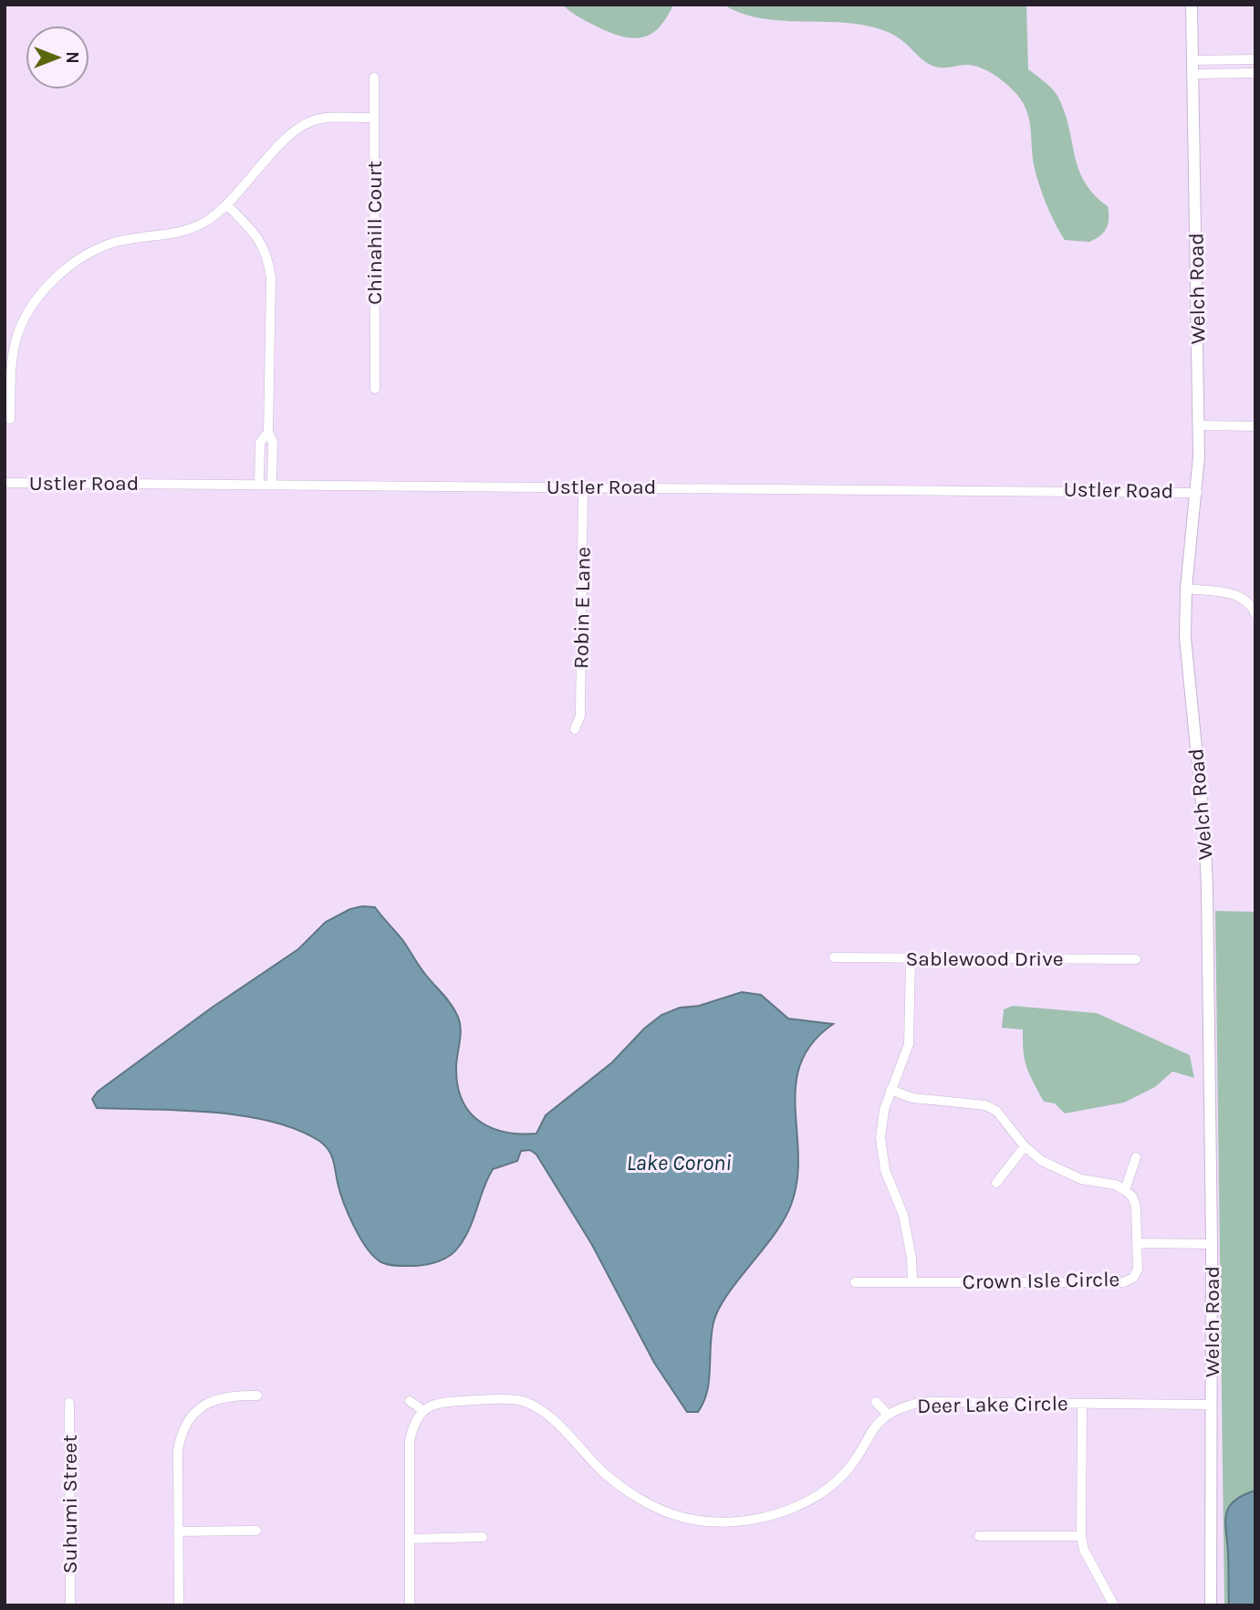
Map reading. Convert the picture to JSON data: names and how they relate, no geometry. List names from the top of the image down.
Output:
{
  "streets": {
    "main road": ["Welch Road"],
    "street": [
      "Chinahill Court",
      "Ustler Road",
      "Robin E Lane",
      "Sablewood Drive",
      "Crown Isle Circle",
      "Deer Lake Circle",
      "Suhumi Street"
    ]
  },
  "crossings": [
    ["Welch Road", "Ustler Road"],
    ["Welch Road", "Crown Isle Circle"],
    ["Welch Road", "Deer Lake Circle"],
    ["Ustler Road", "Robin E Lane"]
  ],
  "water": ["Lake Coroni"],
  "north": "right"
}
